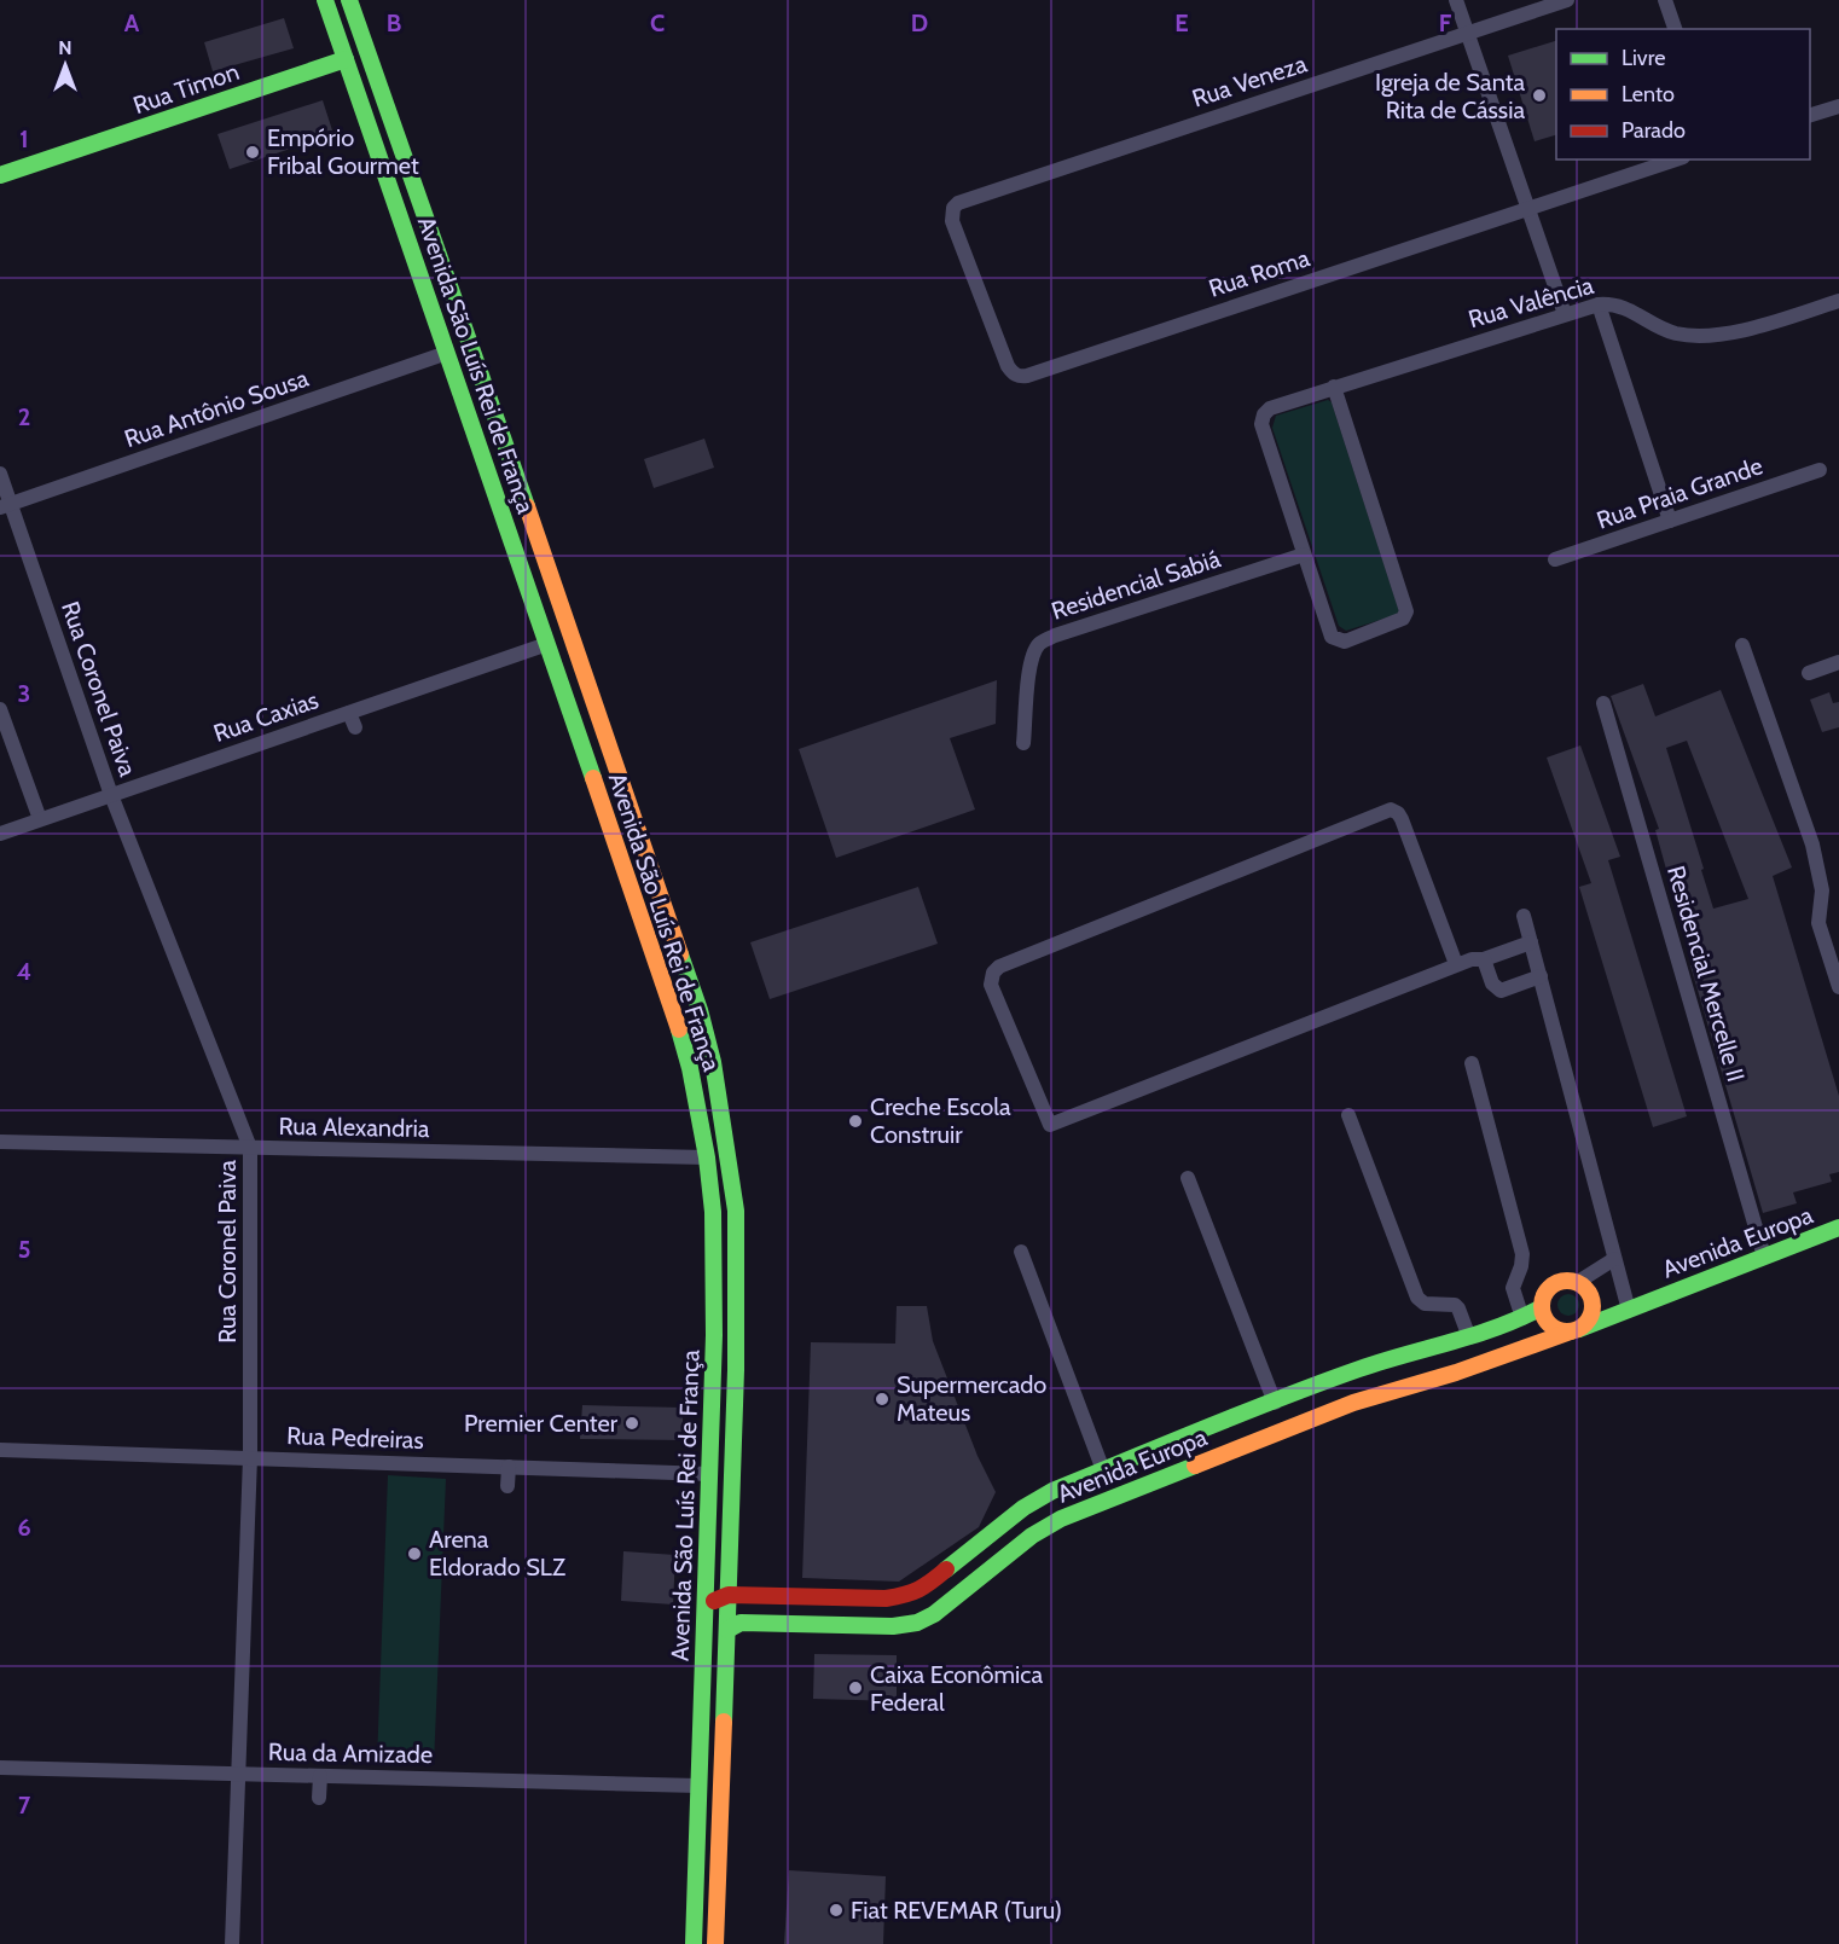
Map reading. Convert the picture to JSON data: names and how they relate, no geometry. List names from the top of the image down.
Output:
{
  "streets": {
    "main road": ["Rua Timon", "Avenida São Luís Rei de França", "Avenida Europa"],
    "street": [
      "Rua Veneza",
      "Rua Roma",
      "Rua Valência",
      "Rua Antônio Sousa",
      "Rua Praia Grande",
      "Residencial Sabiá",
      "Rua Coronel Paiva",
      "Rua Caxias",
      "Residencial Mercelle II",
      "Rua Alexandria",
      "Rua Pedreiras",
      "Rua da Amizade"
    ]
  },
  "crossings": [
    ["Rua Veneza", "Rua Roma"],
    ["Rua Timon", "Avenida São Luís Rei de França"],
    ["Rua Valência", "Residencial Sabiá"],
    ["Avenida São Luís Rei de França", "Rua Antônio Sousa"],
    ["Avenida São Luís Rei de França", "Rua Caxias"],
    ["Avenida São Luís Rei de França", "Rua Alexandria"],
    ["Avenida São Luís Rei de França", "Avenida Europa"],
    ["Avenida São Luís Rei de França", "Rua Pedreiras"],
    ["Avenida São Luís Rei de França", "Rua da Amizade"],
    ["Rua Antônio Sousa", "Rua Coronel Paiva"],
    ["Rua Coronel Paiva", "Rua Caxias"],
    ["Rua Coronel Paiva", "Rua Alexandria"],
    ["Rua Coronel Paiva", "Rua Pedreiras"],
    ["Rua Coronel Paiva", "Rua da Amizade"],
    ["Residencial Mercelle II", "Avenida Europa"]
  ],
  "places": [
    "Igreja de Santa Rita de Cássia",
    "Empório Fribal Gourmet",
    "Creche Escola Construir",
    "Supermercado Mateus",
    "Premier Center",
    "Arena Eldorado SLZ",
    "Caixa Econômica Federal",
    "Fiat REVEMAR (Turu)"
  ],
  "legend": ["Livre", "Lento", "Parado"],
  "north": "top",
  "grid": {
    "columns": [
      "A",
      "B",
      "C",
      "D",
      "E",
      "F"
    ],
    "rows": [
      "1",
      "2",
      "3",
      "4",
      "5",
      "6",
      "7"
    ]
  }
}
